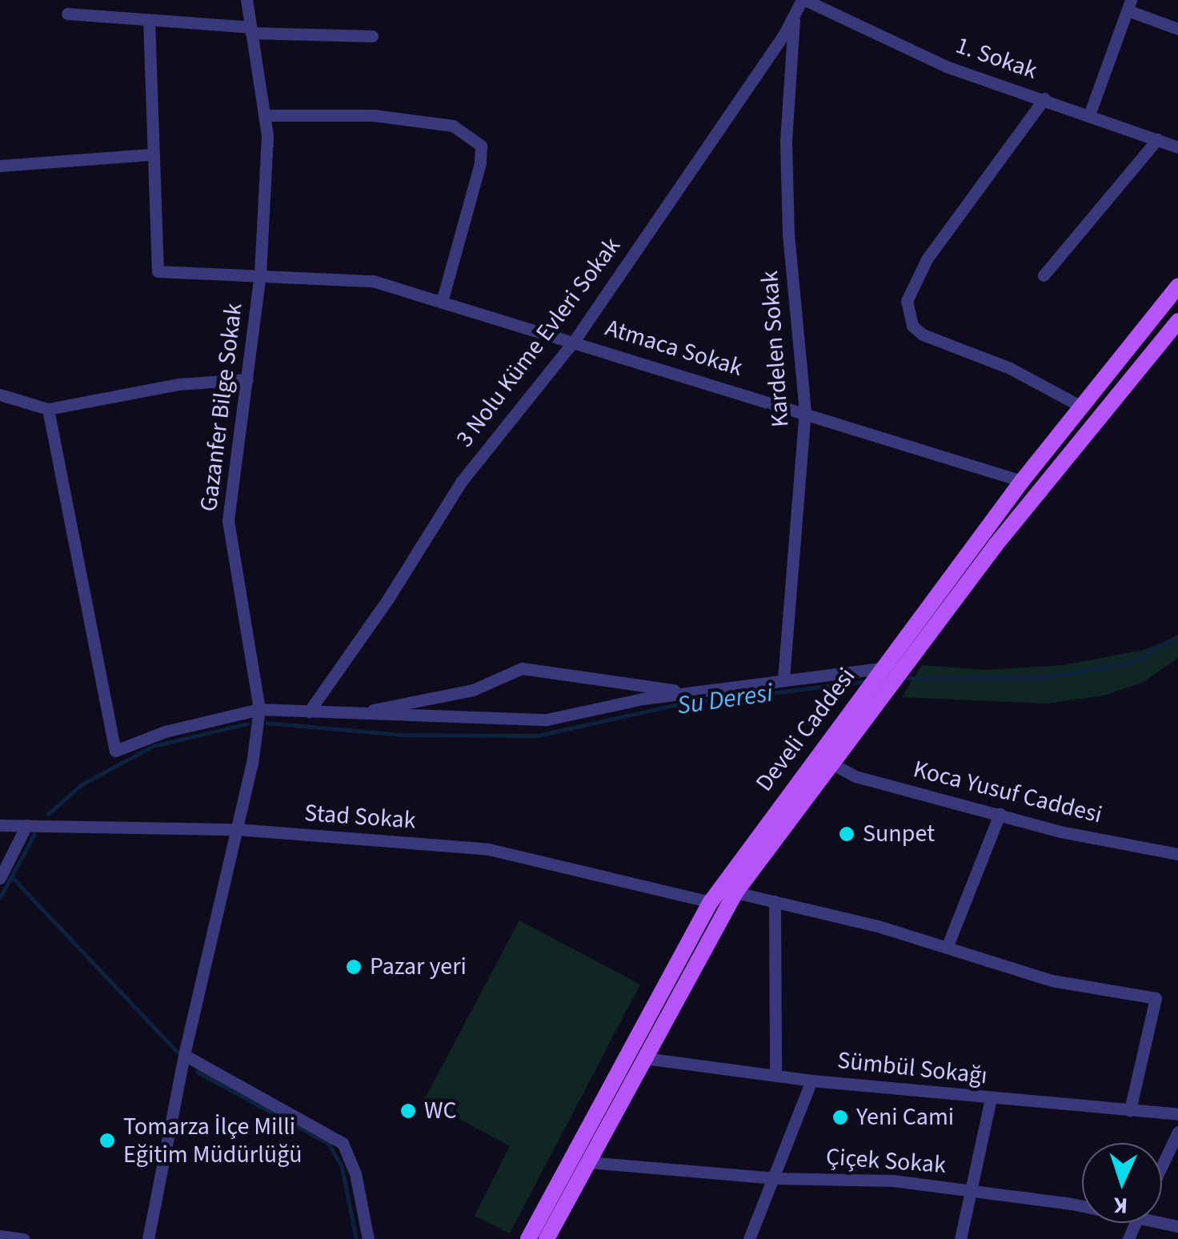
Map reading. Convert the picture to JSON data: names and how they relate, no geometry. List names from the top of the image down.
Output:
{
  "streets": {
    "main road": ["Develi Caddesi"],
    "street": [
      "1. Sokak",
      "3 Nolu Küme Evleri Sokak",
      "Atmaca Sokak",
      "Kardelen Sokak",
      "Gazanfer Bilge Sokak",
      "Koca Yusuf Caddesi",
      "Stad Sokak",
      "Sümbül Sokağı",
      "Çiçek Sokak"
    ]
  },
  "crossings": [
    ["1. Sokak", "3 Nolu Küme Evleri Sokak"],
    ["3 Nolu Küme Evleri Sokak", "Atmaca Sokak"],
    ["3 Nolu Küme Evleri Sokak", "Kardelen Sokak"],
    ["Atmaca Sokak", "Kardelen Sokak"],
    ["Atmaca Sokak", "Gazanfer Bilge Sokak"],
    ["Atmaca Sokak", "Develi Caddesi"],
    ["Gazanfer Bilge Sokak", "Stad Sokak"],
    ["Develi Caddesi", "Koca Yusuf Caddesi"],
    ["Develi Caddesi", "Stad Sokak"],
    ["Develi Caddesi", "Sümbül Sokağı"],
    ["Develi Caddesi", "Çiçek Sokak"]
  ],
  "water": ["Su Deresi"],
  "places": [
    "Sunpet",
    "Pazar yeri",
    "WC",
    "Yeni Cami",
    "Tomarza İlçe Milli Eğitim Müdürlüğü"
  ],
  "north": "bottom"
}
